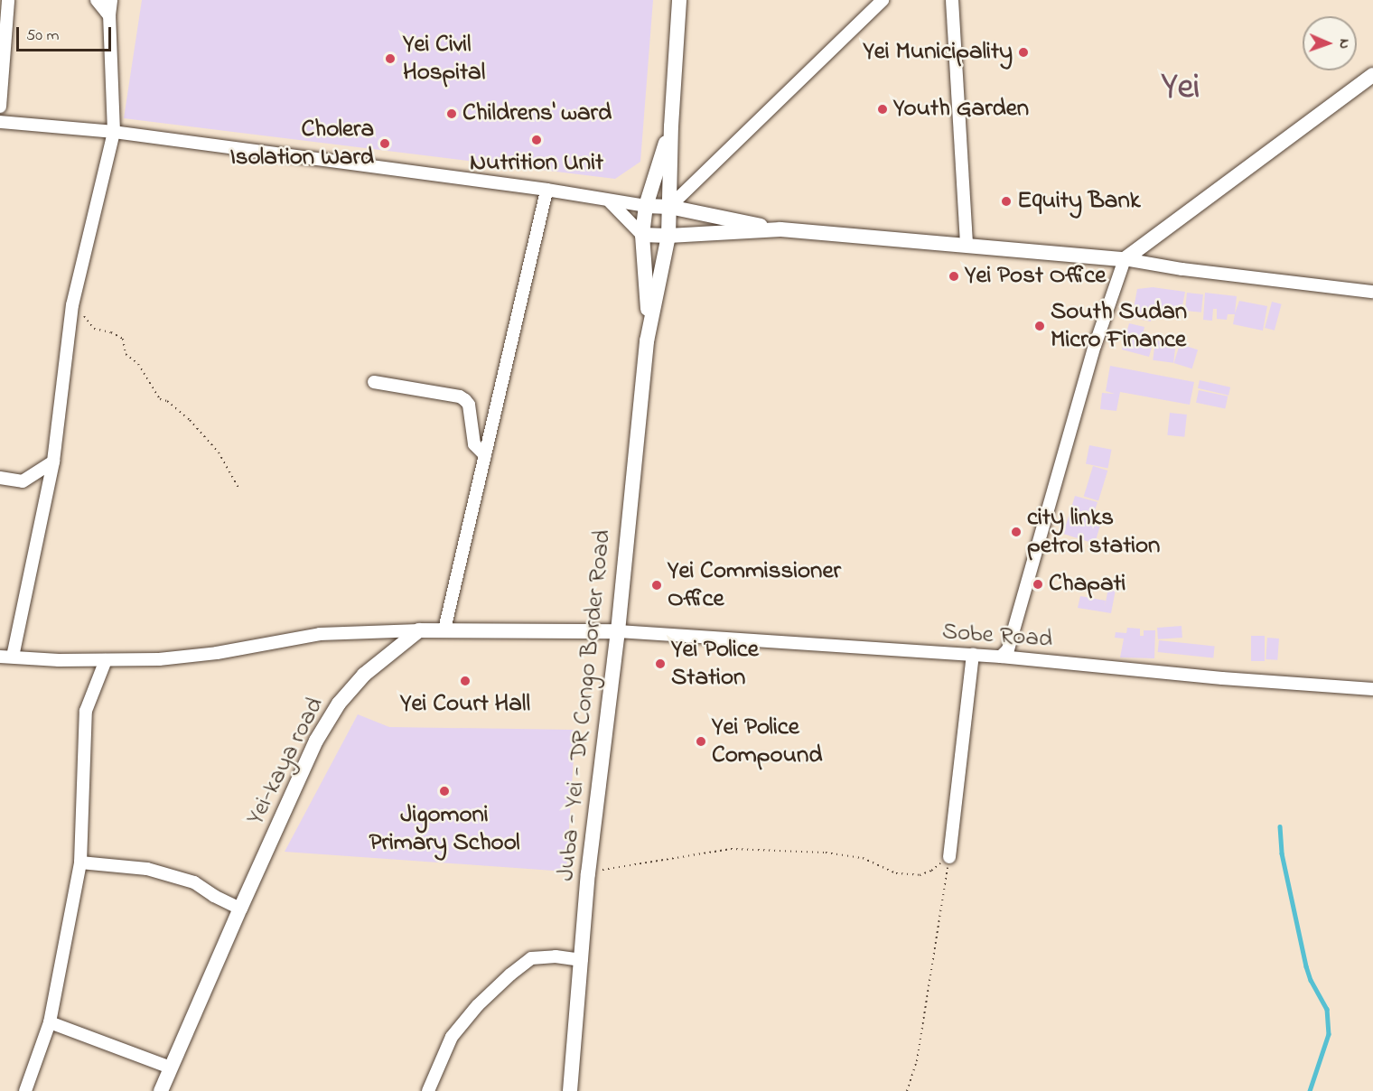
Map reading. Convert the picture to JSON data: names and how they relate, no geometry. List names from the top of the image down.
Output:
{
  "streets": {
    "main road": ["Juba - Yei - DR Congo Border Road", "Yei-kaya road"],
    "street": ["Sobe Road"]
  },
  "crossings": [
    ["Sobe Road", "Juba - Yei - DR Congo Border Road"]
  ],
  "districts": ["Yei"],
  "places": [
    "Yei Municipality",
    "Yei Civil Hospital",
    "Youth Garden",
    "Childrens' ward",
    "Nutrition Unit",
    "Cholera Isolation Ward",
    "Equity Bank",
    "Yei Post Office",
    "South Sudan Micro Finance",
    "city links petrol station",
    "Chapati",
    "Yei Commissioner Office",
    "Yei Police Station",
    "Yei Court Hall",
    "Yei Police Compound",
    "Jigomoni Primary School"
  ],
  "scale_bar": "50 m",
  "north": "right"
}
